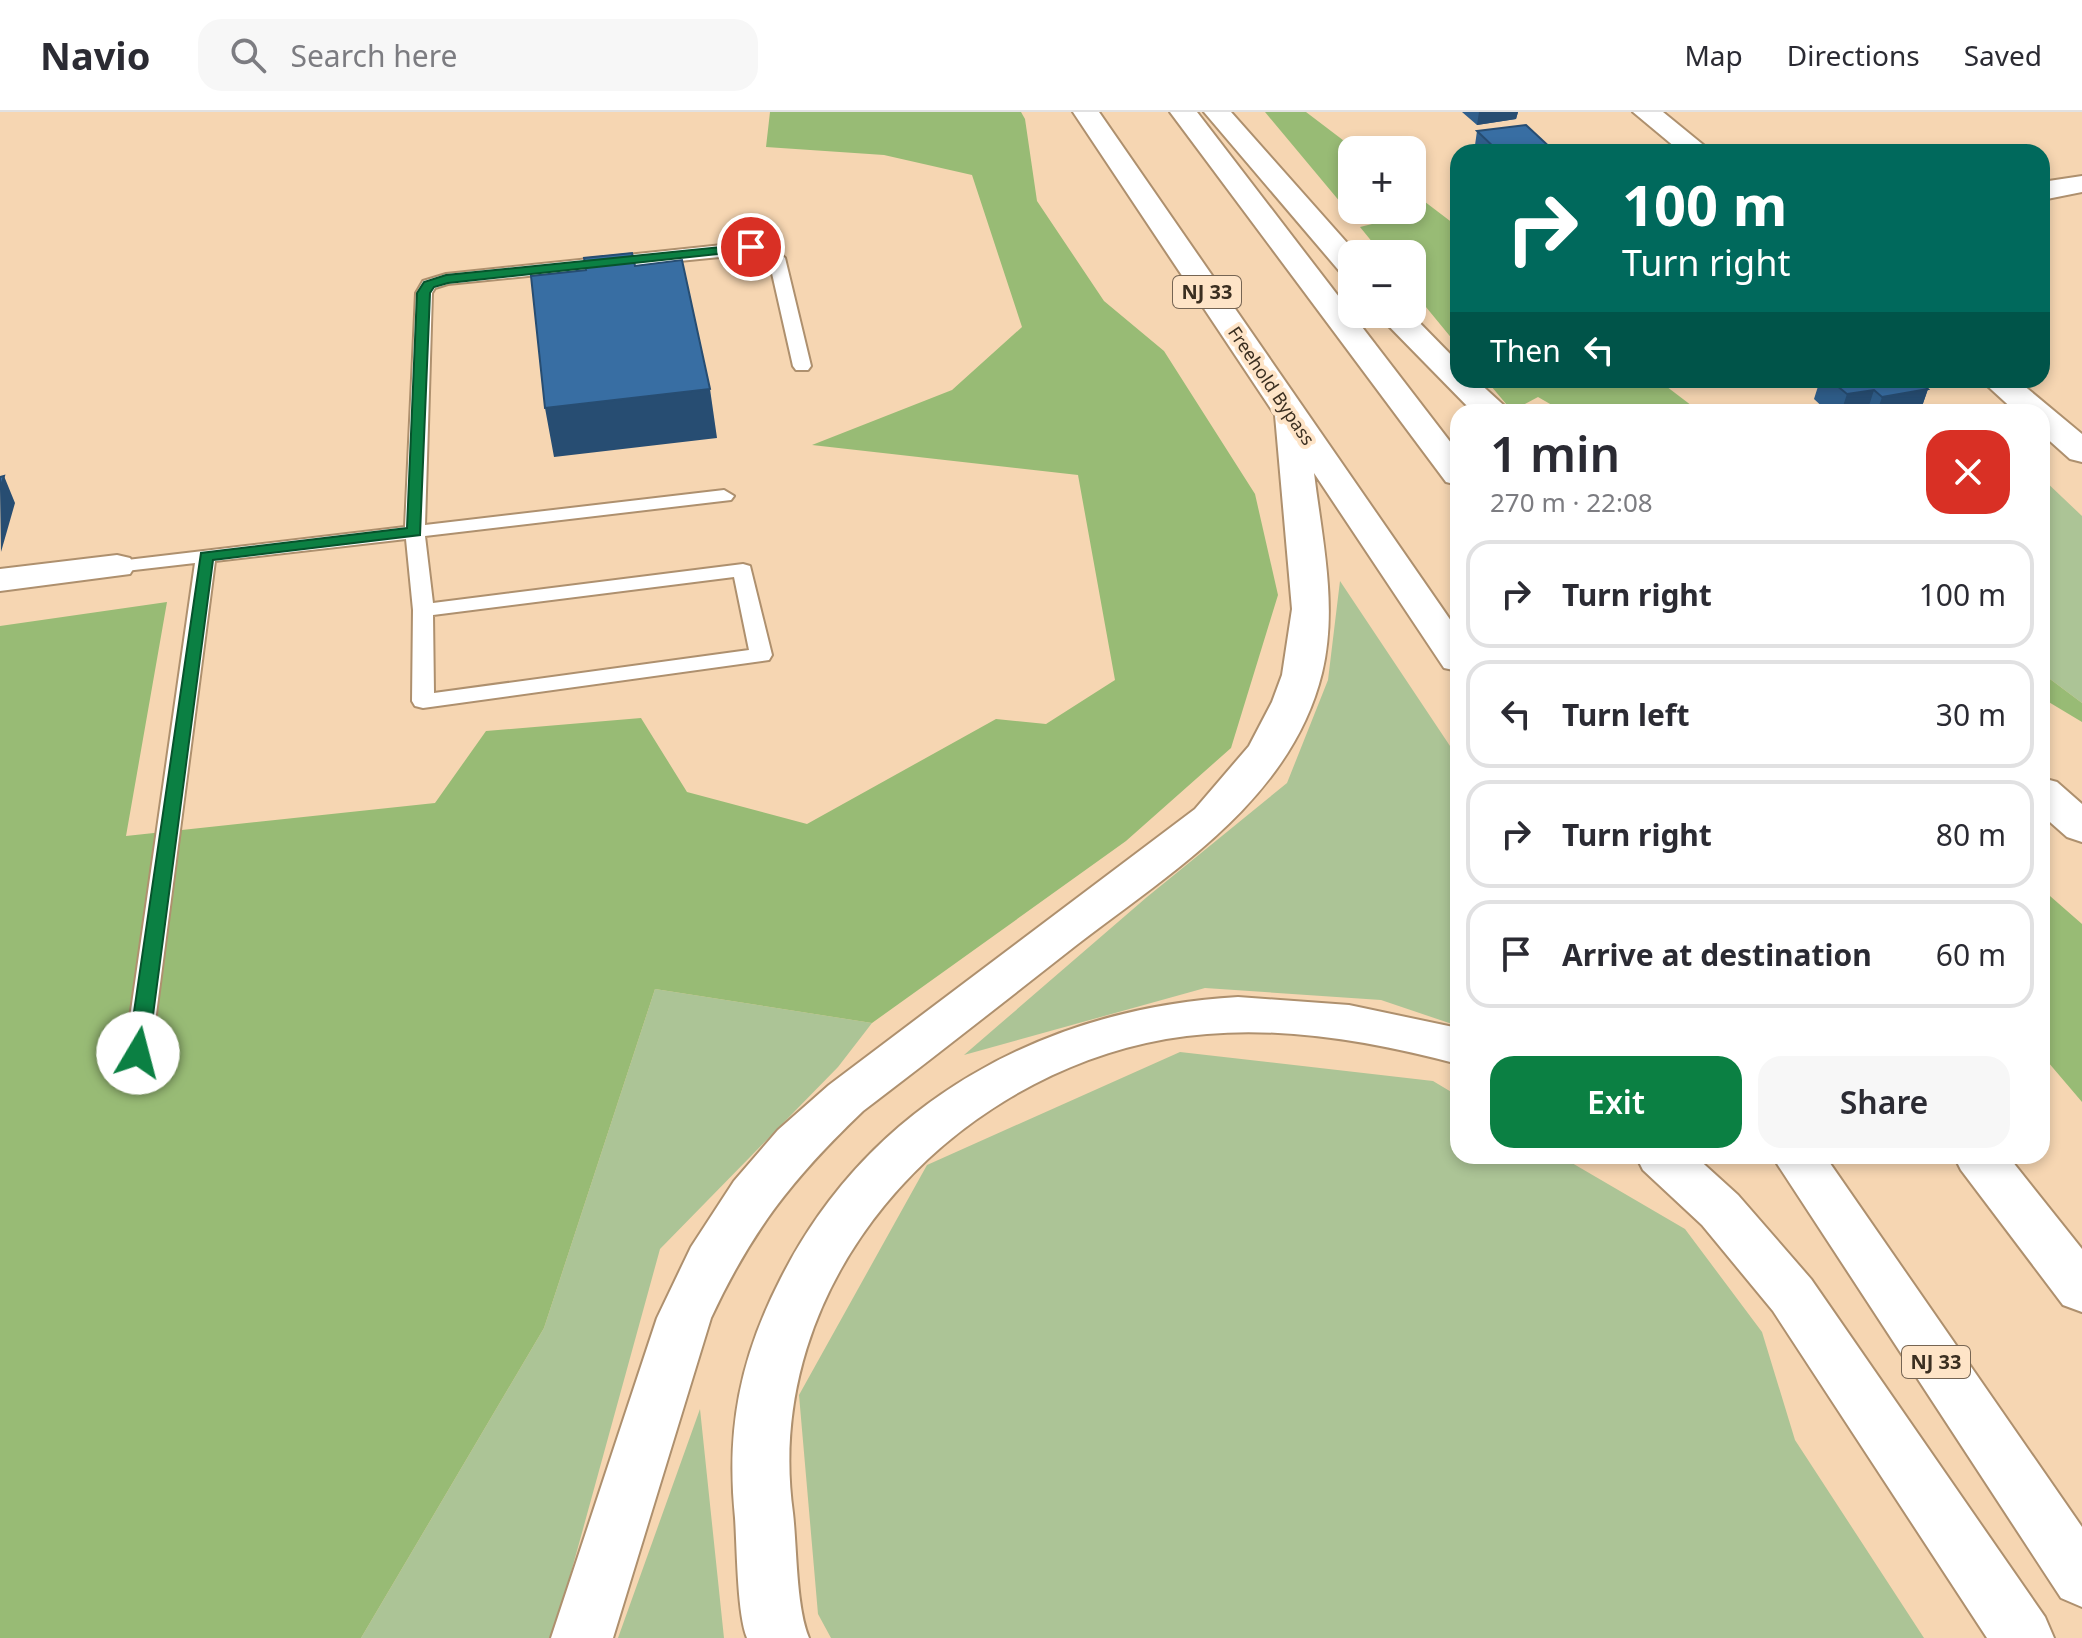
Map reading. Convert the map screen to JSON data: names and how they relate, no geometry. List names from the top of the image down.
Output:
{
  "streets": {
    "main road": ["NJ 33", "Freehold Bypass"]
  },
  "page": {
    "header": "Navio",
    "search": "Search here",
    "nav": ["Map", "Directions", "Saved"],
    "map_buttons": ["+", "−"],
    "turn": ["100 m", "Turn right"],
    "then": "Then",
    "heading": ["1 min", "270 m · 22:08"],
    "list": [
      {
        "name": "Turn right",
        "value": "100 m"
      },
      {
        "name": "Turn left",
        "value": "30 m"
      },
      {
        "name": "Turn right",
        "value": "80 m"
      },
      {
        "name": "Arrive at destination",
        "value": "60 m"
      }
    ],
    "buttons": ["Exit", "Share"]
  }
}
